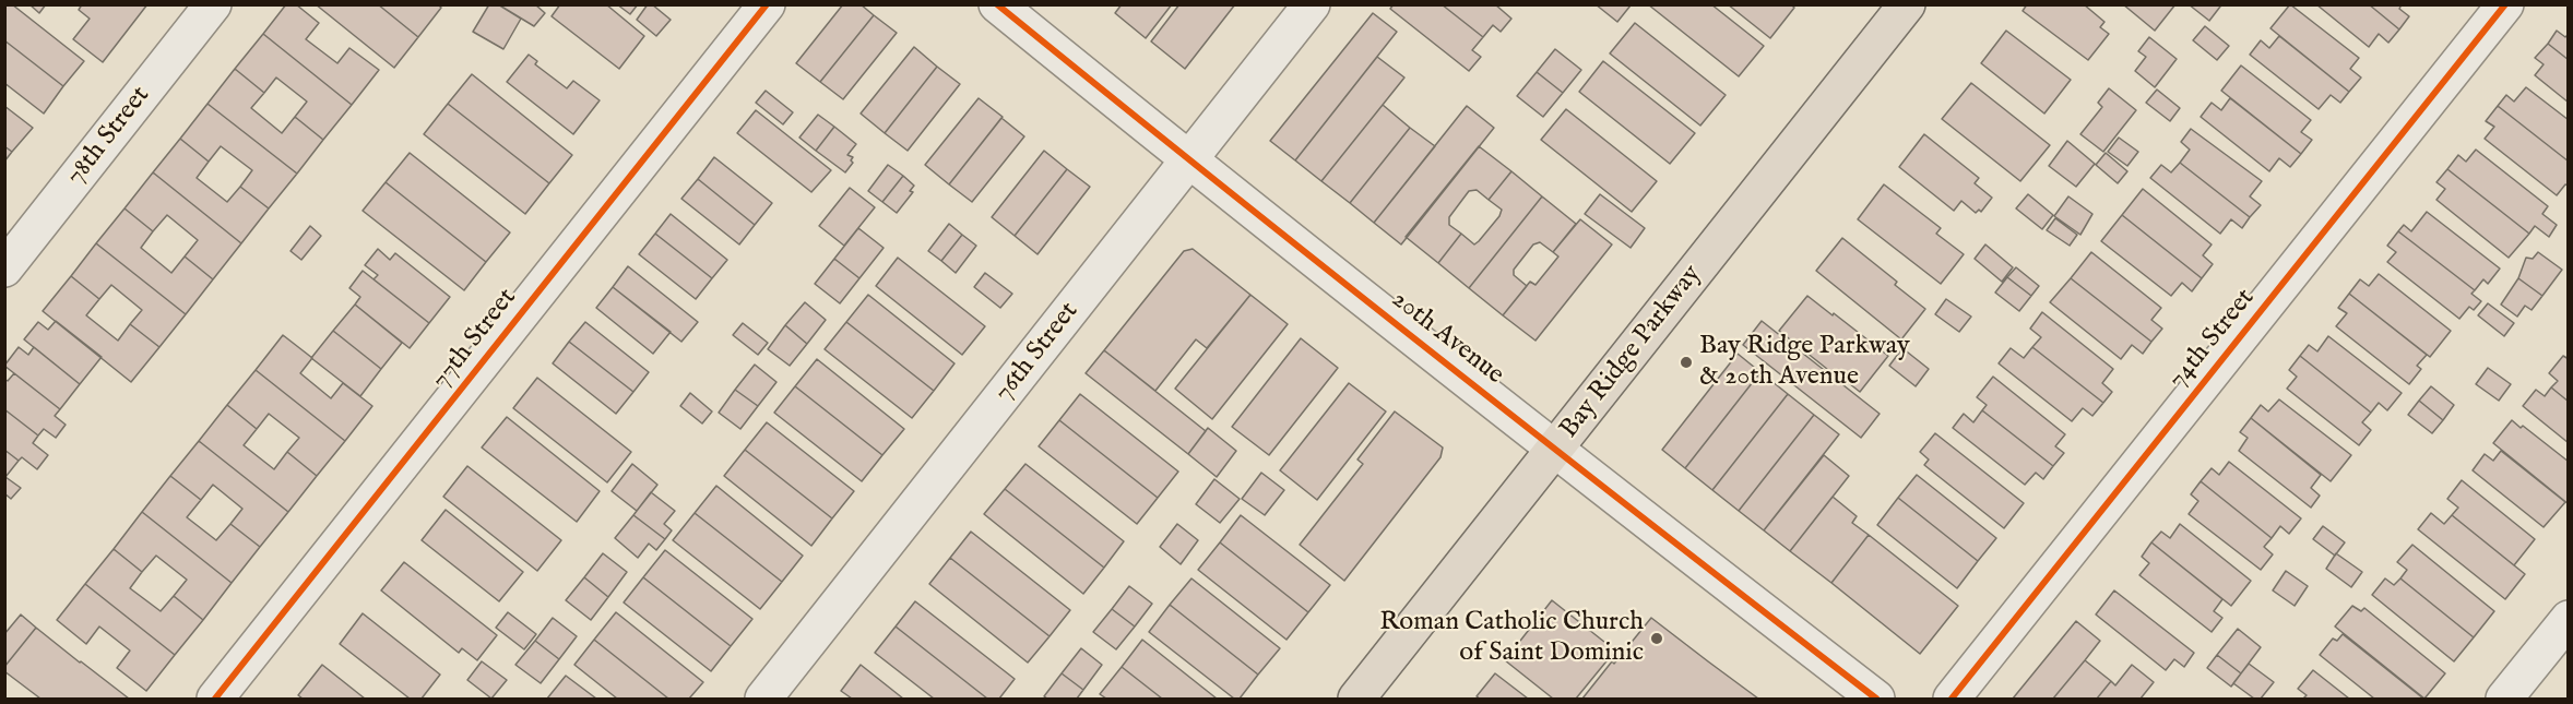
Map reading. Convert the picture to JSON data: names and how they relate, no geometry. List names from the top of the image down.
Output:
{
  "streets": {
    "main road": ["Bay Ridge Parkway"],
    "street": [
      "78th Street",
      "20th Avenue",
      "77th Street",
      "74th Street",
      "76th Street"
    ]
  },
  "crossings": [
    ["20th Avenue", "76th Street"],
    ["20th Avenue", "Bay Ridge Parkway"]
  ],
  "places": ["Bay Ridge Parkway & 20th Avenue", "Roman Catholic Church of Saint Dominic"]
}
